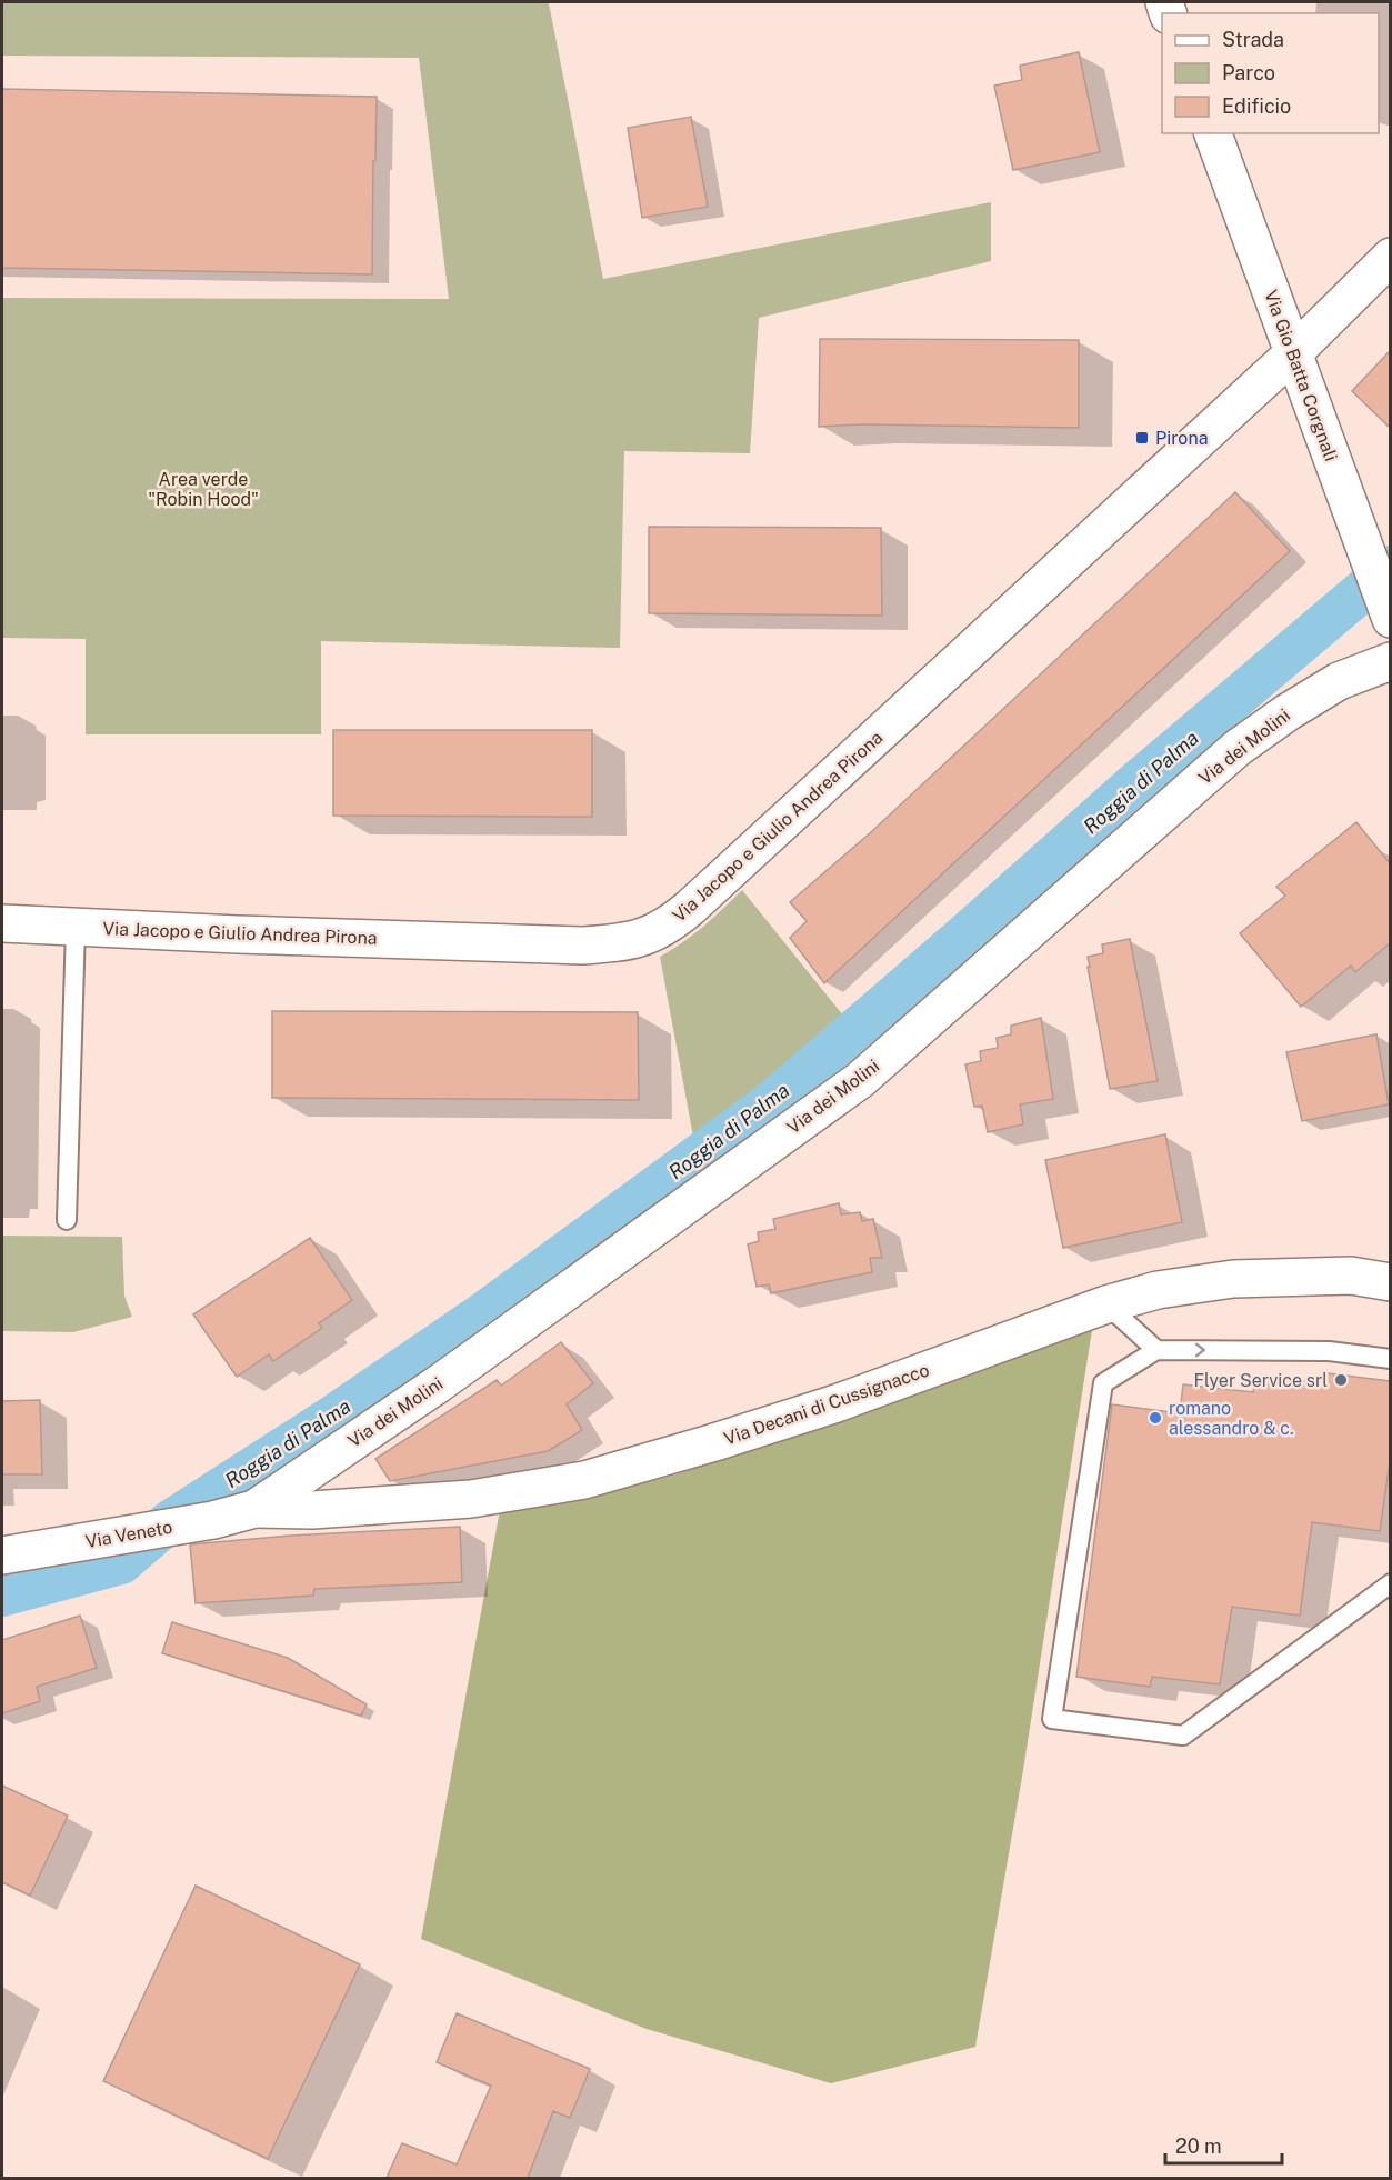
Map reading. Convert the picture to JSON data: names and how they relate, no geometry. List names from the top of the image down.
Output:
{
  "streets": {
    "street": [
      "Via Gio Batta Corgnali",
      "Via dei Molini",
      "Via Jacopo e Giulio Andrea Pirona",
      "Via Decani di Cussignacco",
      "Via Veneto"
    ]
  },
  "crossings": [
    ["Via Gio Batta Corgnali", "Via Jacopo e Giulio Andrea Pirona"],
    ["Via dei Molini", "Via Decani di Cussignacco"],
    ["Via dei Molini", "Via Veneto"],
    ["Via Decani di Cussignacco", "Via Veneto"]
  ],
  "water": ["Roggia di Palma"],
  "parks": ["Area verde \"Robin Hood\""],
  "places": {
    "transit": ["Pirona"],
    "other": ["Flyer Service srl", "romano alessandro & c."]
  },
  "legend": ["Strada", "Parco", "Edificio"],
  "scale_bar": "20 m"
}
